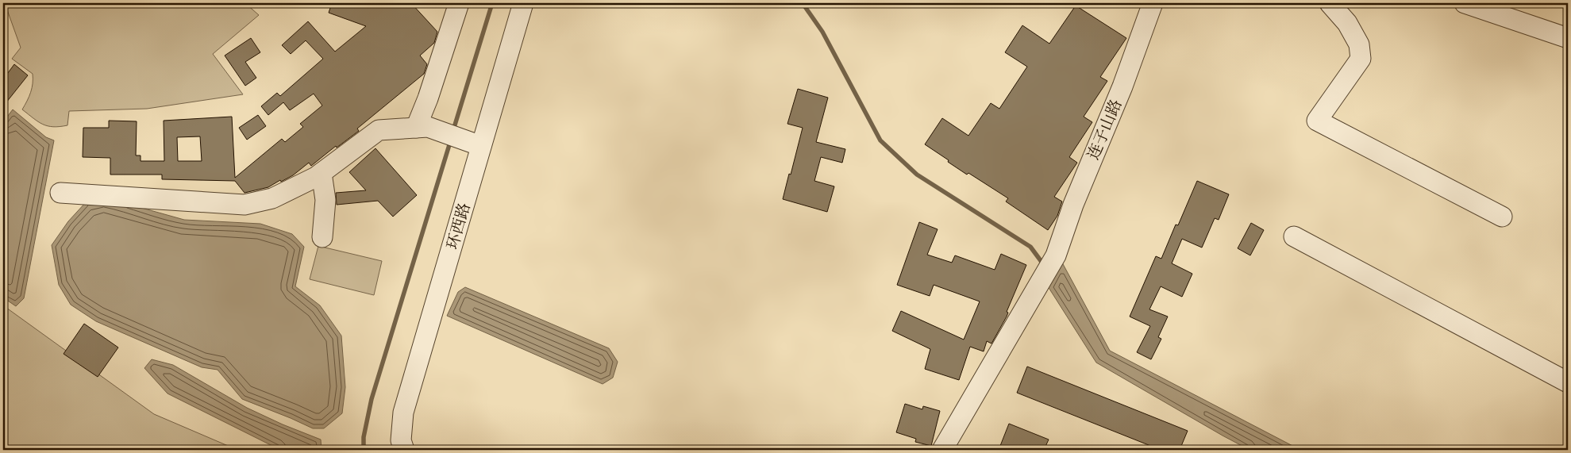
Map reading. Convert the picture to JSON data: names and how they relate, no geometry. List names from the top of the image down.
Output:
{
  "streets": {
    "street": ["连子山路", "环西路"]
  }
}
